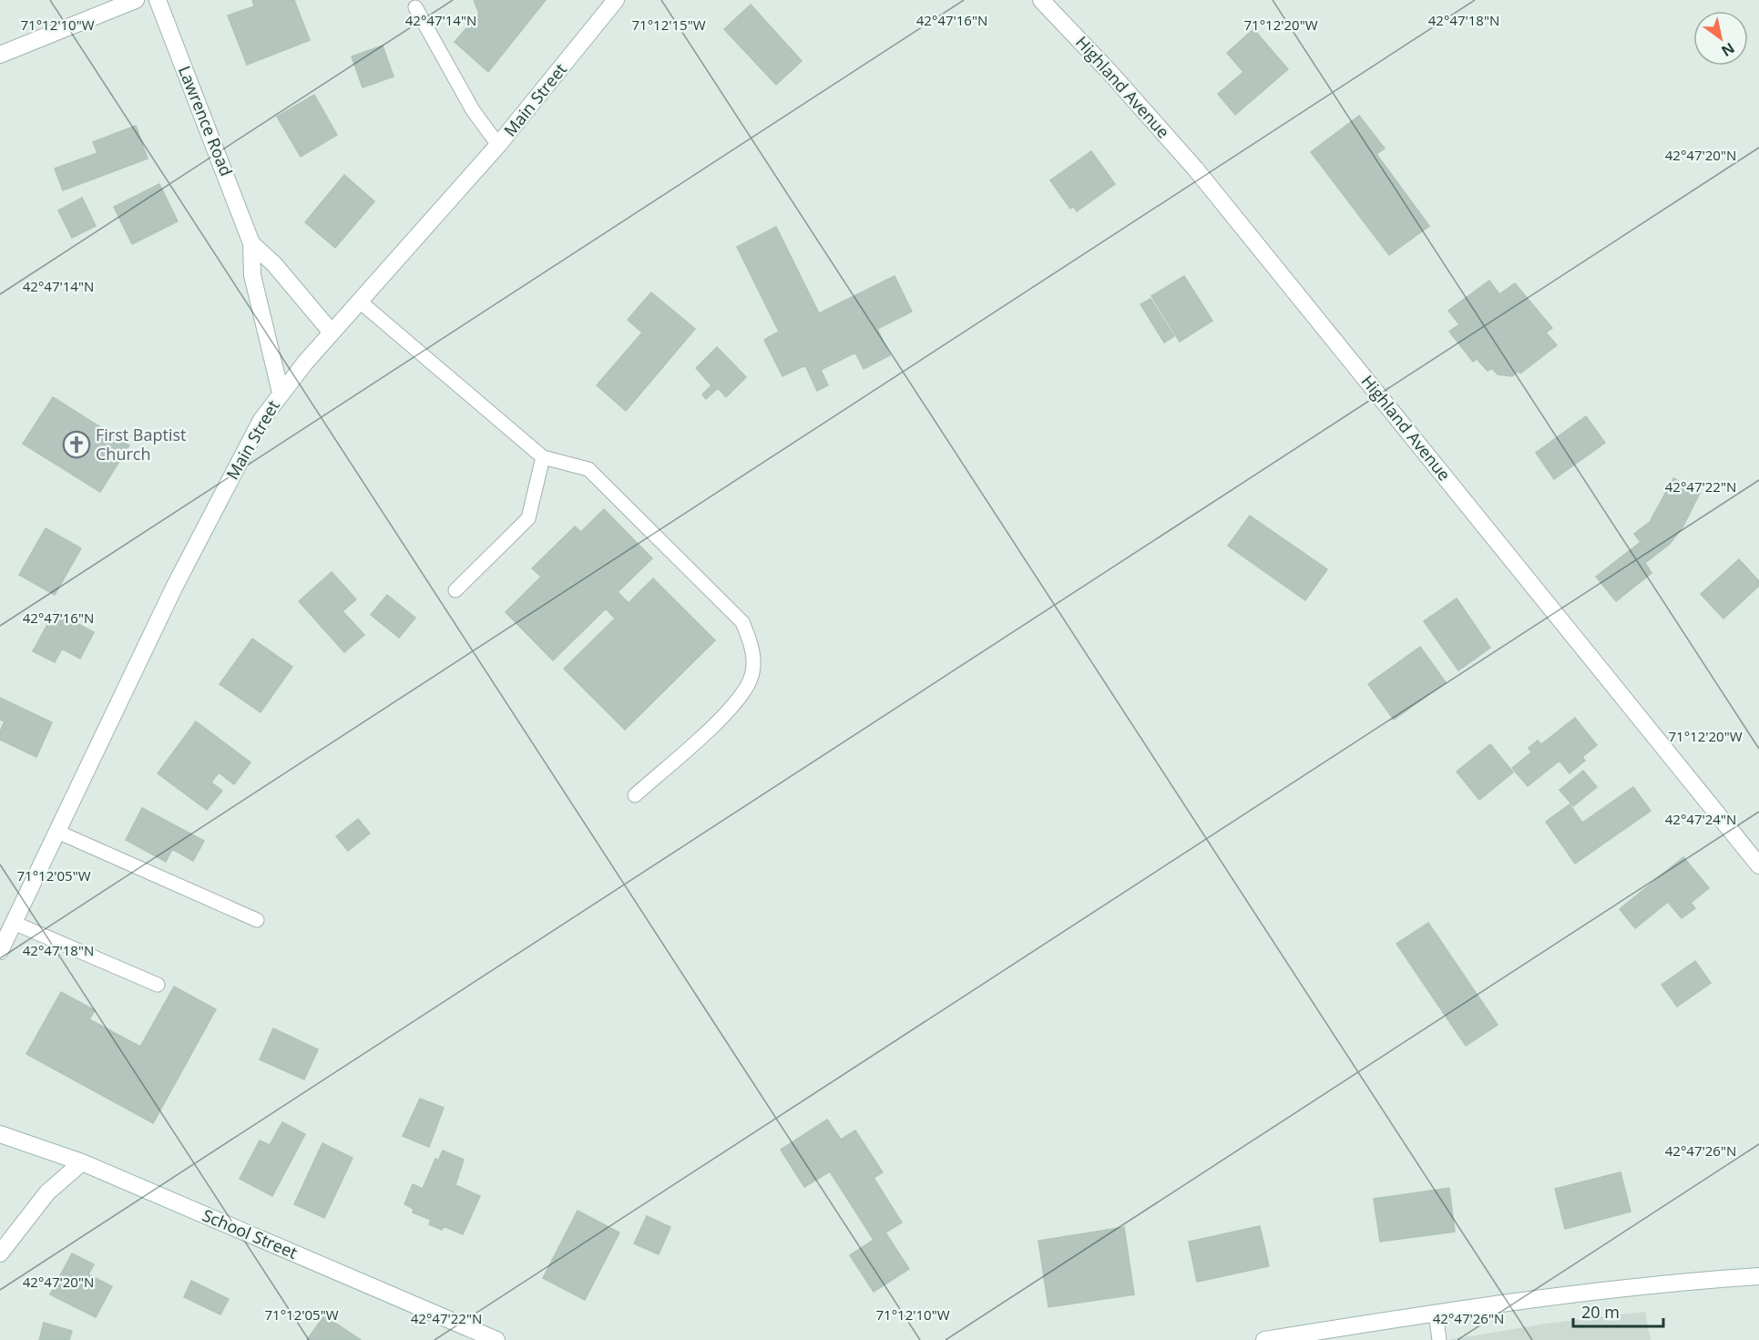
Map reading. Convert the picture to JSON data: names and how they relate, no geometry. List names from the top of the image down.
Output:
{
  "streets": {
    "street": [
      "Highland Avenue",
      "Main Street",
      "Lawrence Road",
      "School Street"
    ]
  },
  "crossings": [
    ["Main Street", "Lawrence Road"]
  ],
  "places": {
    "church": ["First Baptist Church"]
  },
  "scale_bar": "20 m",
  "north": "bottom right",
  "coordinates": [
    "42°47'14\"N",
    "42°47'16\"N",
    "42°47'18\"N",
    "71°12'10\"W",
    "71°12'15\"W",
    "71°12'20\"W",
    "42°47'20\"N",
    "42°47'22\"N",
    "42°47'24\"N",
    "71°12'05\"W",
    "42°47'26\"N"
  ]
}
